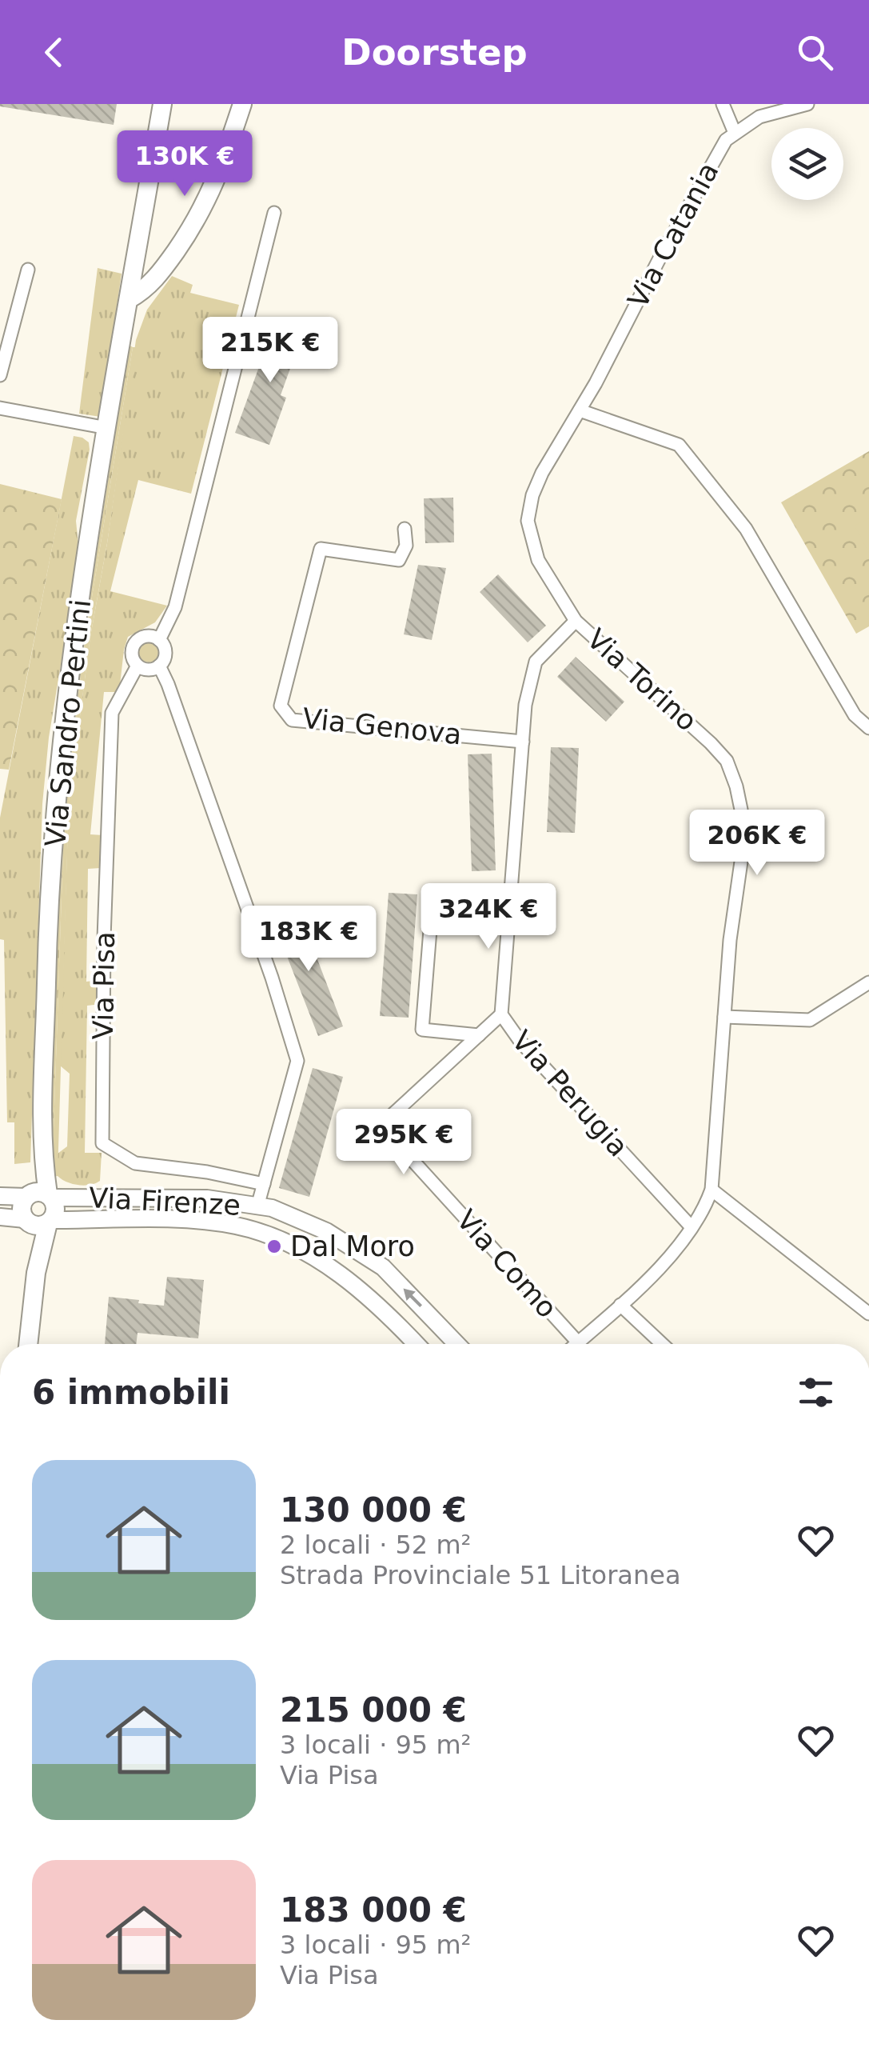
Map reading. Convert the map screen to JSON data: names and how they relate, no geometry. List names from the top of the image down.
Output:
{
  "streets": {
    "main road": ["Via Sandro Pertini"],
    "street": [
      "Via Catania",
      "Via Torino",
      "Via Genova",
      "Via Pisa",
      "Via Perugia",
      "Via Firenze",
      "Via Como"
    ]
  },
  "crossings": [
    ["Via Catania", "Via Torino"],
    ["Via Torino", "Via Perugia"],
    ["Via Torino", "Via Como"],
    ["Via Sandro Pertini", "Via Firenze"],
    ["Via Genova", "Via Perugia"],
    ["Via Perugia", "Via Como"]
  ],
  "places": ["Dal Moro"],
  "page": {
    "header": "Doorstep",
    "price": [
      "130K €",
      "215K €",
      "206K €",
      "324K €",
      "183K €",
      "295K €"
    ],
    "heading": "6 immobili",
    "list": [
      {
        "name": "130 000 €",
        "note": "2 locali · 52 m² · Strada Provinciale 51 Litoranea"
      },
      {
        "name": "215 000 €",
        "note": "3 locali · 95 m² · Via Pisa"
      },
      {
        "name": "183 000 €",
        "note": "3 locali · 95 m² · Via Pisa"
      }
    ]
  }
}
